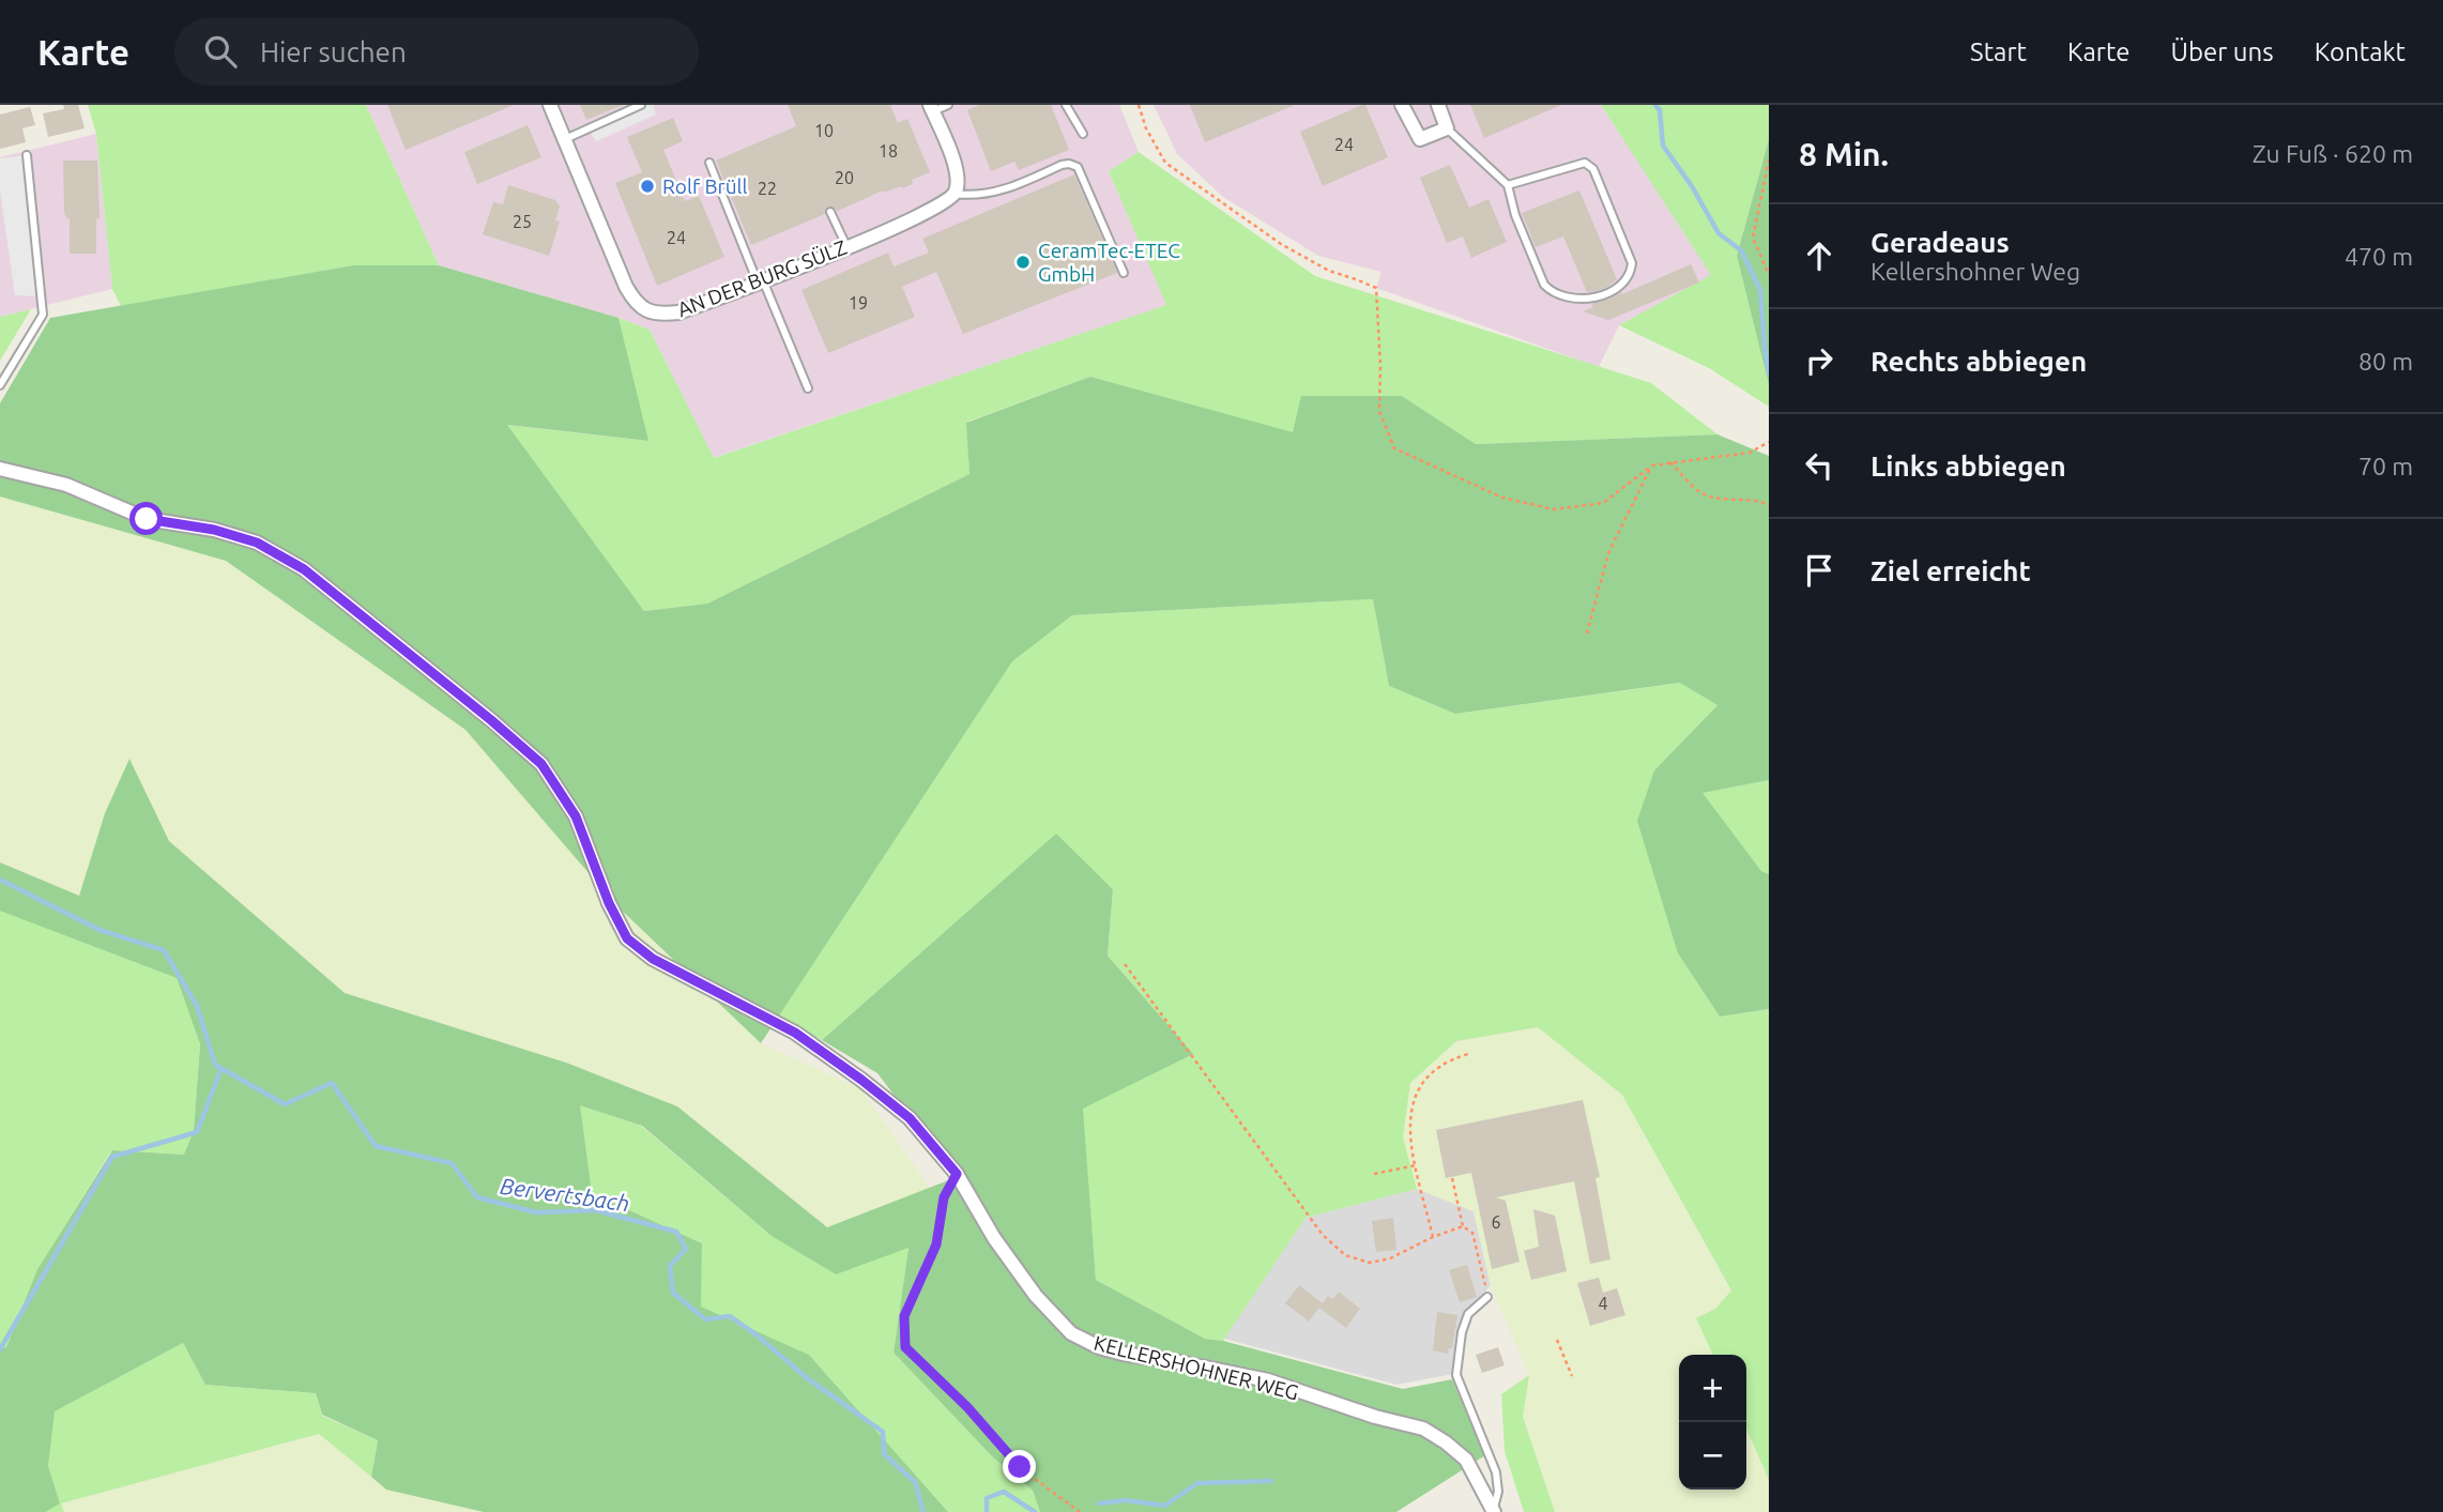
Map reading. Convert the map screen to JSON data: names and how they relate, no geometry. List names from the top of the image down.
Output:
{
  "streets": {
    "street": ["AN DER BURG SÜLZ", "KELLERSHOHNER WEG"]
  },
  "water": ["Bervertsbach"],
  "places": ["Rolf Brüll", "CeramTec-ETEC GmbH"],
  "house_numbers": [
    "10",
    "24",
    "18",
    "20",
    "22",
    "25",
    "24",
    "19",
    "6",
    "4"
  ],
  "page": {
    "header": "Karte",
    "search": "Hier suchen",
    "nav": [
      "Start",
      "Karte",
      "Über uns",
      "Kontakt"
    ],
    "heading": ["8 Min.", "Zu Fuß · 620 m"],
    "list": [
      ["Geradeaus", "Kellershohner Weg", "470 m"],
      ["Rechts abbiegen", "80 m"],
      ["Links abbiegen", "70 m"],
      "Ziel erreicht"
    ],
    "map_buttons": ["+", "−"]
  }
}
